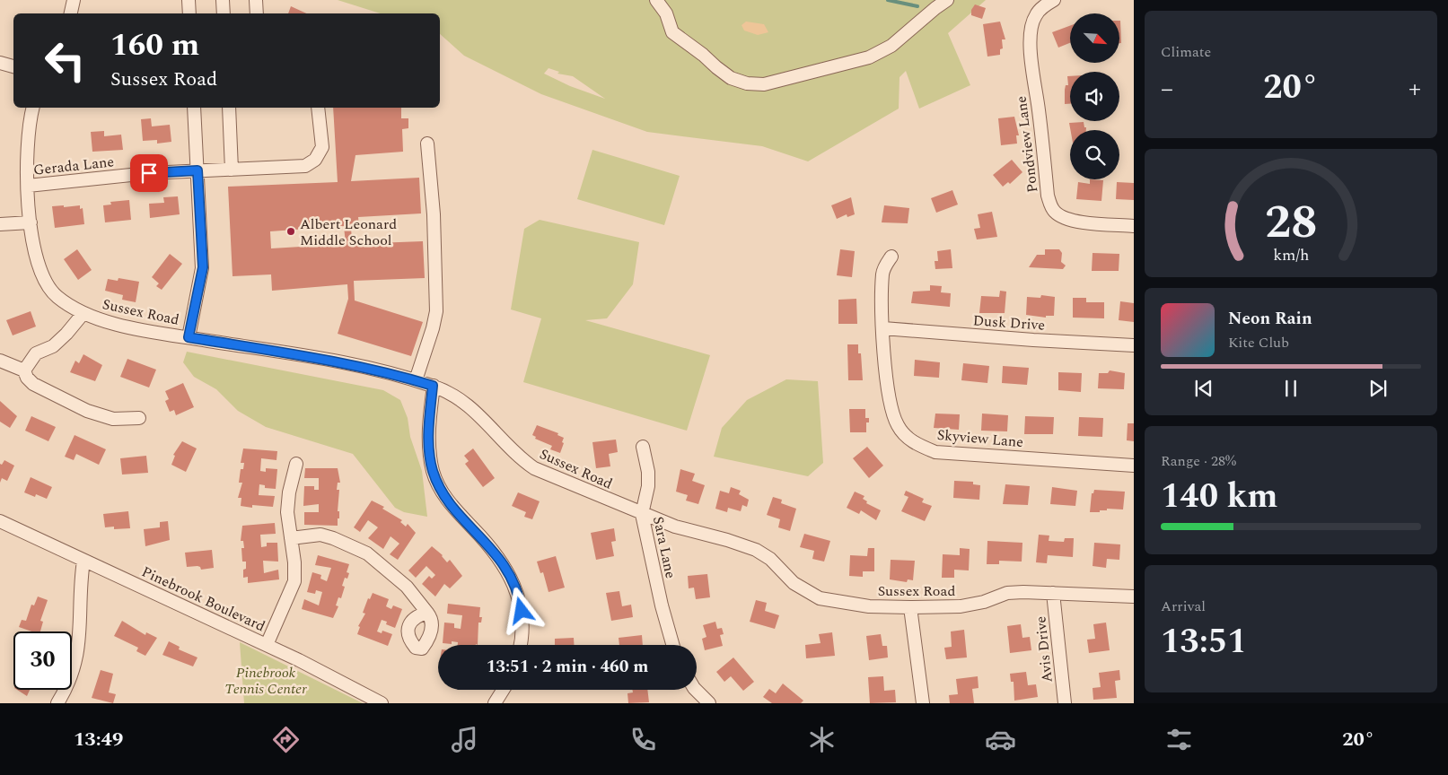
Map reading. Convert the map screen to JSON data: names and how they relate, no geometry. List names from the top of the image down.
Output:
{
  "streets": {
    "street": [
      "Pondview Lane",
      "Gerada Lane",
      "Sussex Road",
      "Dusk Drive",
      "Skyview Lane",
      "Sara Lane",
      "Pinebrook Boulevard",
      "Avis Drive"
    ]
  },
  "crossings": [
    ["Gerada Lane", "Sussex Road"],
    ["Sussex Road", "Sara Lane"],
    ["Sussex Road", "Avis Drive"],
    ["Dusk Drive", "Skyview Lane"]
  ],
  "parks": ["Pinebrook Tennis Center"],
  "places": ["Albert Leonard Middle School"],
  "north": "bottom right",
  "page": {
    "tile": [
      "Climate",
      ["Range · 28%", "140 km"],
      ["Arrival", "13:51"]
    ],
    "turn": ["160 m", "Sussex Road"],
    "heat": ["−", "20°", "+"],
    "song": ["Neon Rain", "Kite Club"],
    "limit": "30",
    "trip": "13:51 · 2 min · 460 m",
    "tabs": ["13:49", "20°"],
    "gauge": ["28", "km/h"]
  }
}
